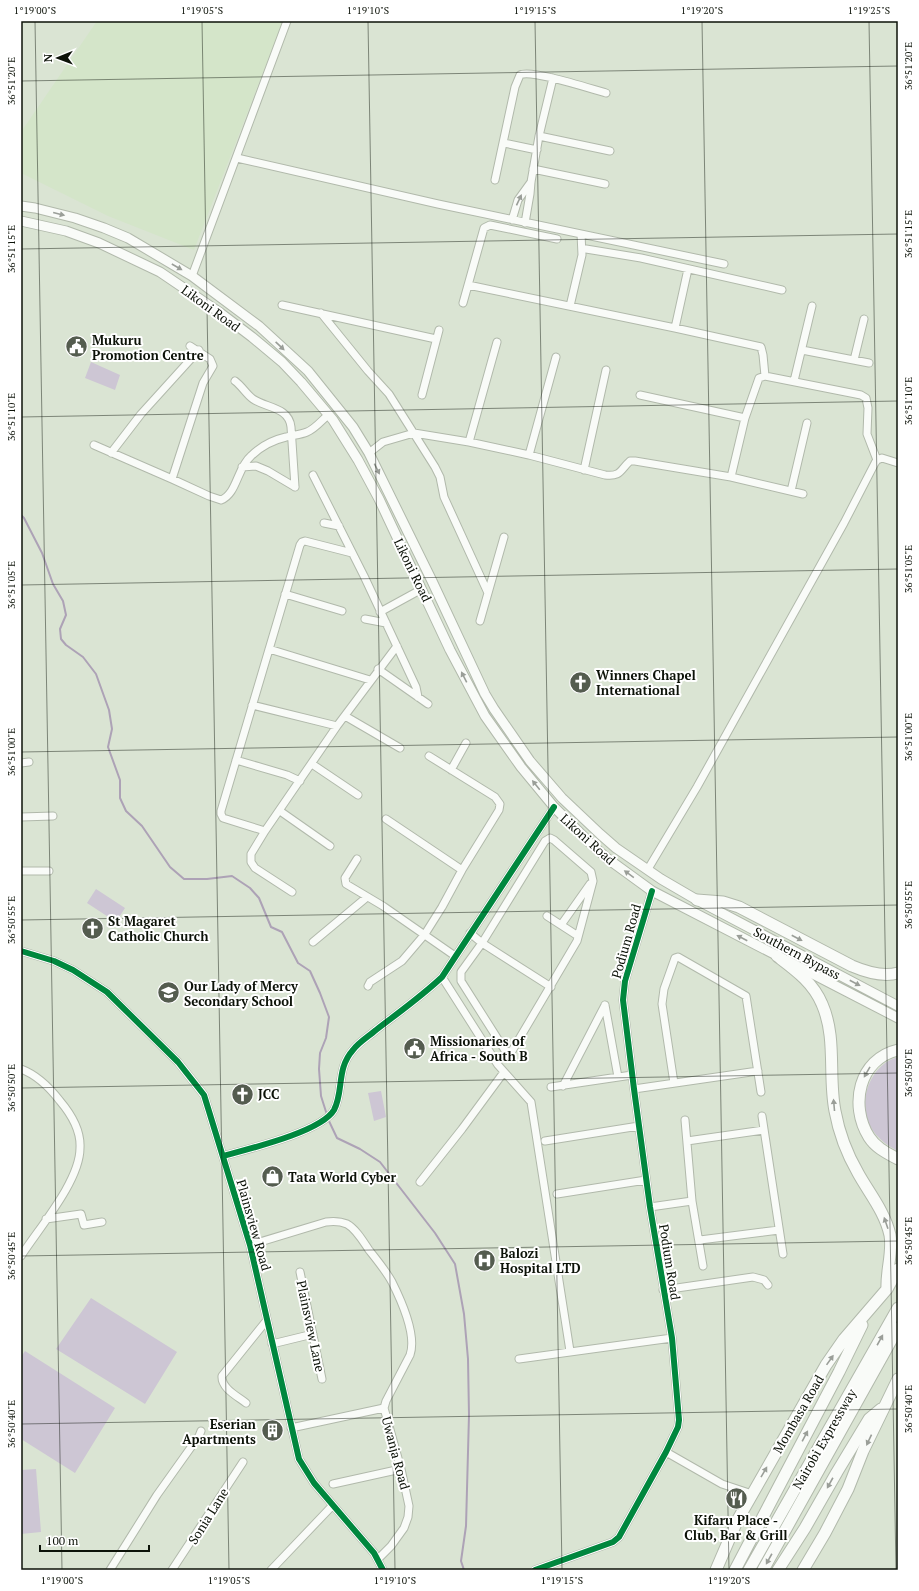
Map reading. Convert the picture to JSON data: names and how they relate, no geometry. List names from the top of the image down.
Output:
{
  "streets": {
    "highway": ["Mombasa Road", "Nairobi Expressway"],
    "main road": ["Likoni Road", "Southern Bypass"],
    "street": [
      "Podium Road",
      "Plainsview Road",
      "Plainsview Lane",
      "Uwanja Road",
      "Sonia Lane"
    ]
  },
  "crossings": [
    ["Likoni Road", "Podium Road"],
    ["Likoni Road", "Southern Bypass"],
    ["Plainsview Road", "Uwanja Road"]
  ],
  "places": {
    "public building": ["Mukuru Promotion Centre", "Missionaries of Africa - South B"],
    "church": ["Winners Chapel International", "St Magaret Catholic Church", "JCC"],
    "school or university": ["Our Lady of Mercy Secondary School"],
    "shop": ["Tata World Cyber"],
    "hospital": ["Balozi Hospital LTD"],
    "building": ["Eserian Apartments"],
    "restaurant": ["Kifaru Place - Club, Bar & Grill"]
  },
  "scale_bar": "100 m",
  "north": "left",
  "coordinates": [
    "1°19'00\"S",
    "1°19'05\"S",
    "1°19'10\"S",
    "1°19'15\"S",
    "1°19'20\"S",
    "1°19'25\"S",
    "36°51'20\"E",
    "36°51'15\"E",
    "36°51'10\"E",
    "36°51'05\"E",
    "36°51'00\"E",
    "36°50'55\"E",
    "36°50'50\"E",
    "36°50'45\"E",
    "36°50'40\"E"
  ]
}
